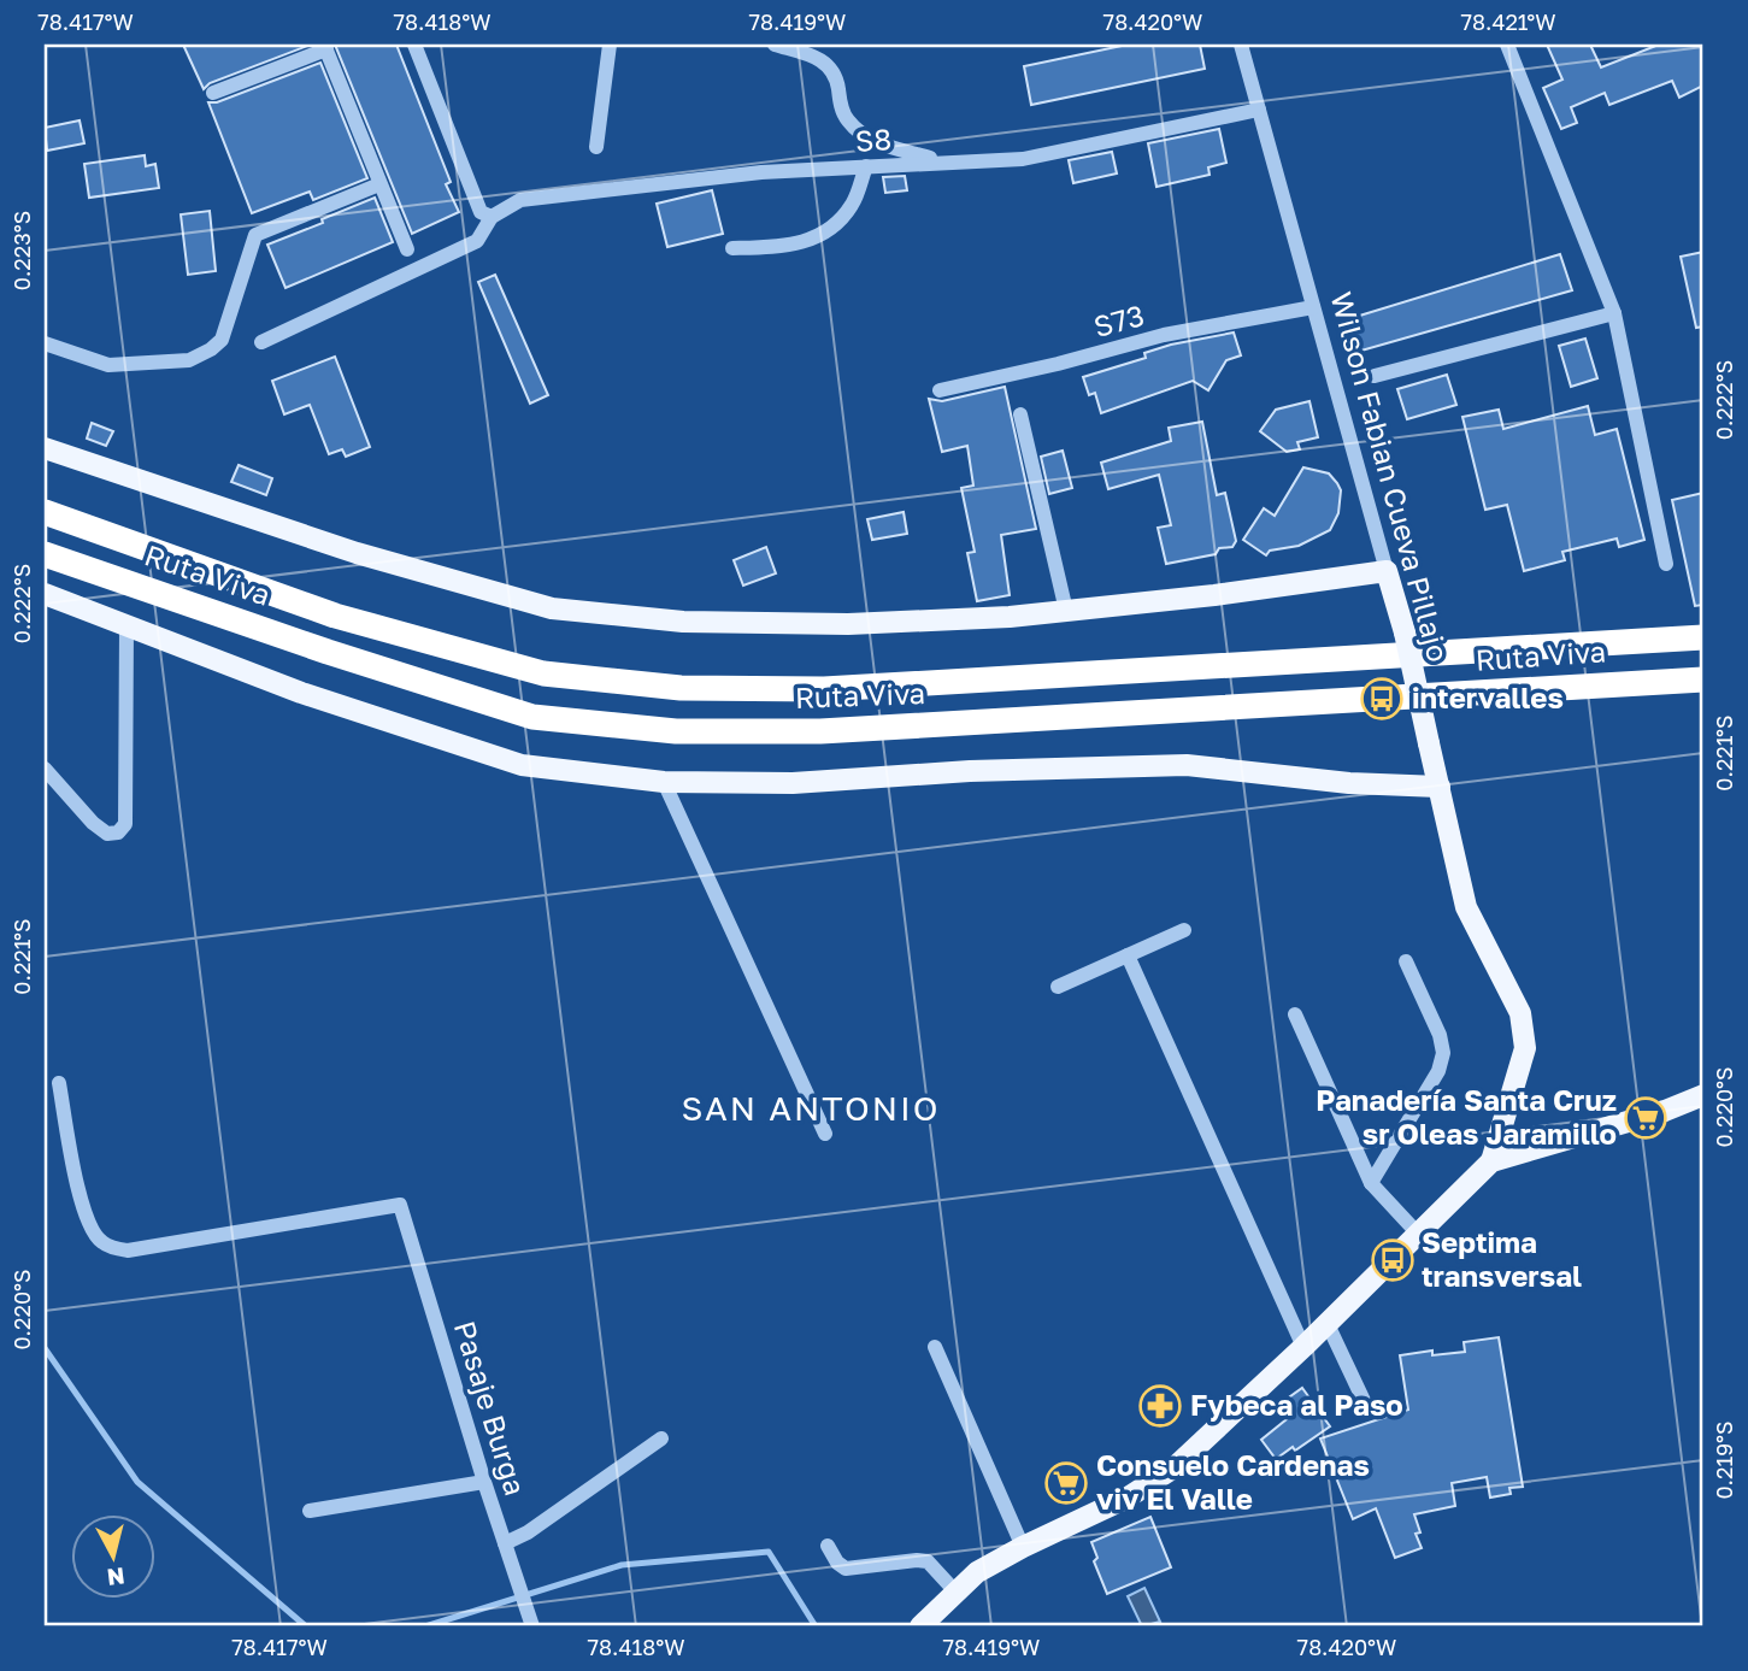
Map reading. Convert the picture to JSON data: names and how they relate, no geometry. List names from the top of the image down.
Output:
{
  "streets": {
    "highway": ["Ruta Viva"],
    "main road": ["Wilson Fabian Cueva Pillajo"],
    "street": ["S8", "S73", "Pasaje Burga"]
  },
  "crossings": [
    ["S8", "Wilson Fabian Cueva Pillajo"],
    ["S73", "Wilson Fabian Cueva Pillajo"]
  ],
  "districts": ["SAN ANTONIO"],
  "places": {
    "bus stop": ["intervalles", "Septima transversal"],
    "supermarket": ["Panadería Santa Cruz sr Oleas Jaramillo", "Consuelo Cardenas viv El Valle"],
    "pharmacy": ["Fybeca al Paso"]
  },
  "north": "bottom",
  "coordinates": [
    "78.417°W",
    "78.418°W",
    "78.419°W",
    "78.420°W",
    "78.421°W",
    "0.223°S",
    "0.222°S",
    "0.221°S",
    "0.220°S",
    "0.219°S"
  ]
}
